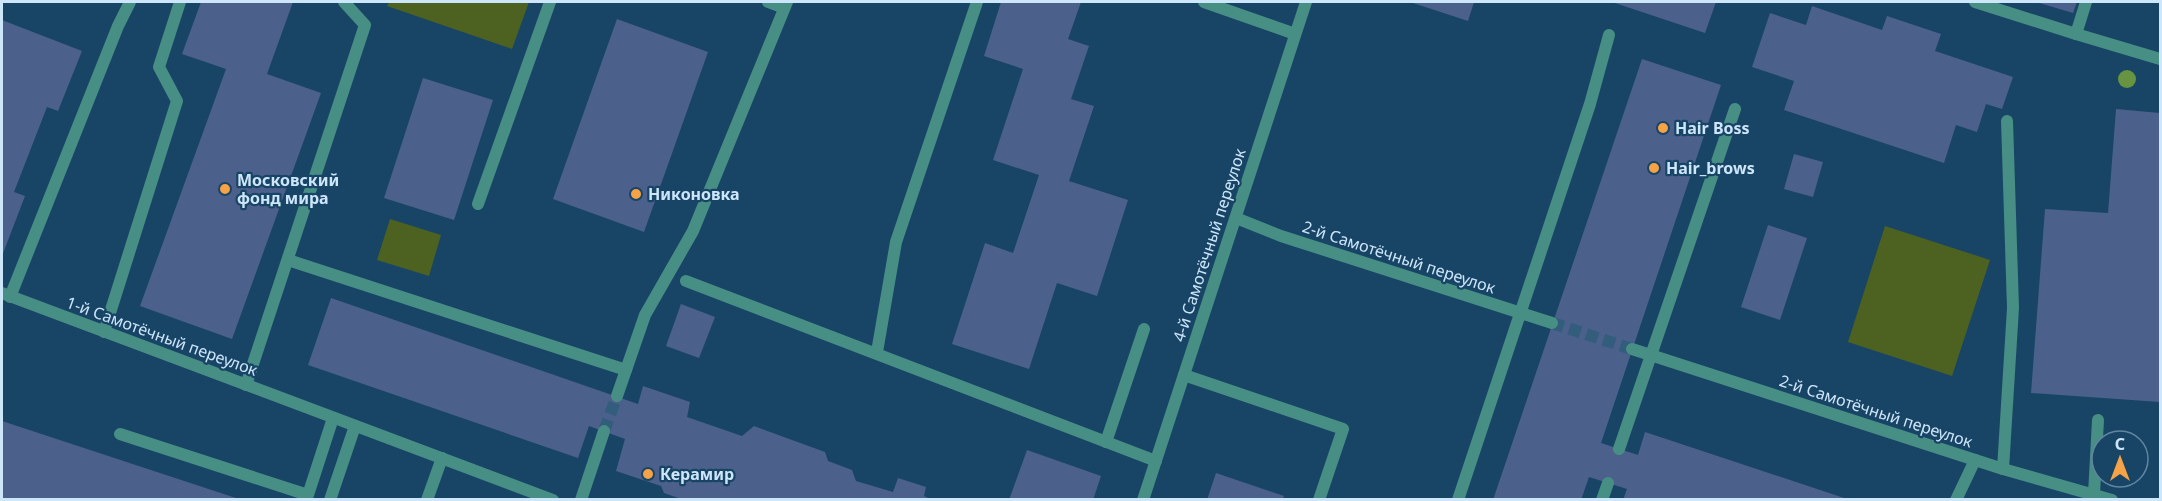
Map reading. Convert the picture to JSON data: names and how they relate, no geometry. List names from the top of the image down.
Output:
{
  "streets": {
    "street": ["4-й Самотёчный переулок", "2-й Самотёчный переулок", "1-й Самотёчный переулок"]
  },
  "crossings": [
    ["4-й Самотёчный переулок", "2-й Самотёчный переулок"]
  ],
  "places": [
    "Hair Boss",
    "Hair_brows",
    "Московский фонд мира",
    "Никоновка",
    "Керамир"
  ],
  "north": "top"
}
